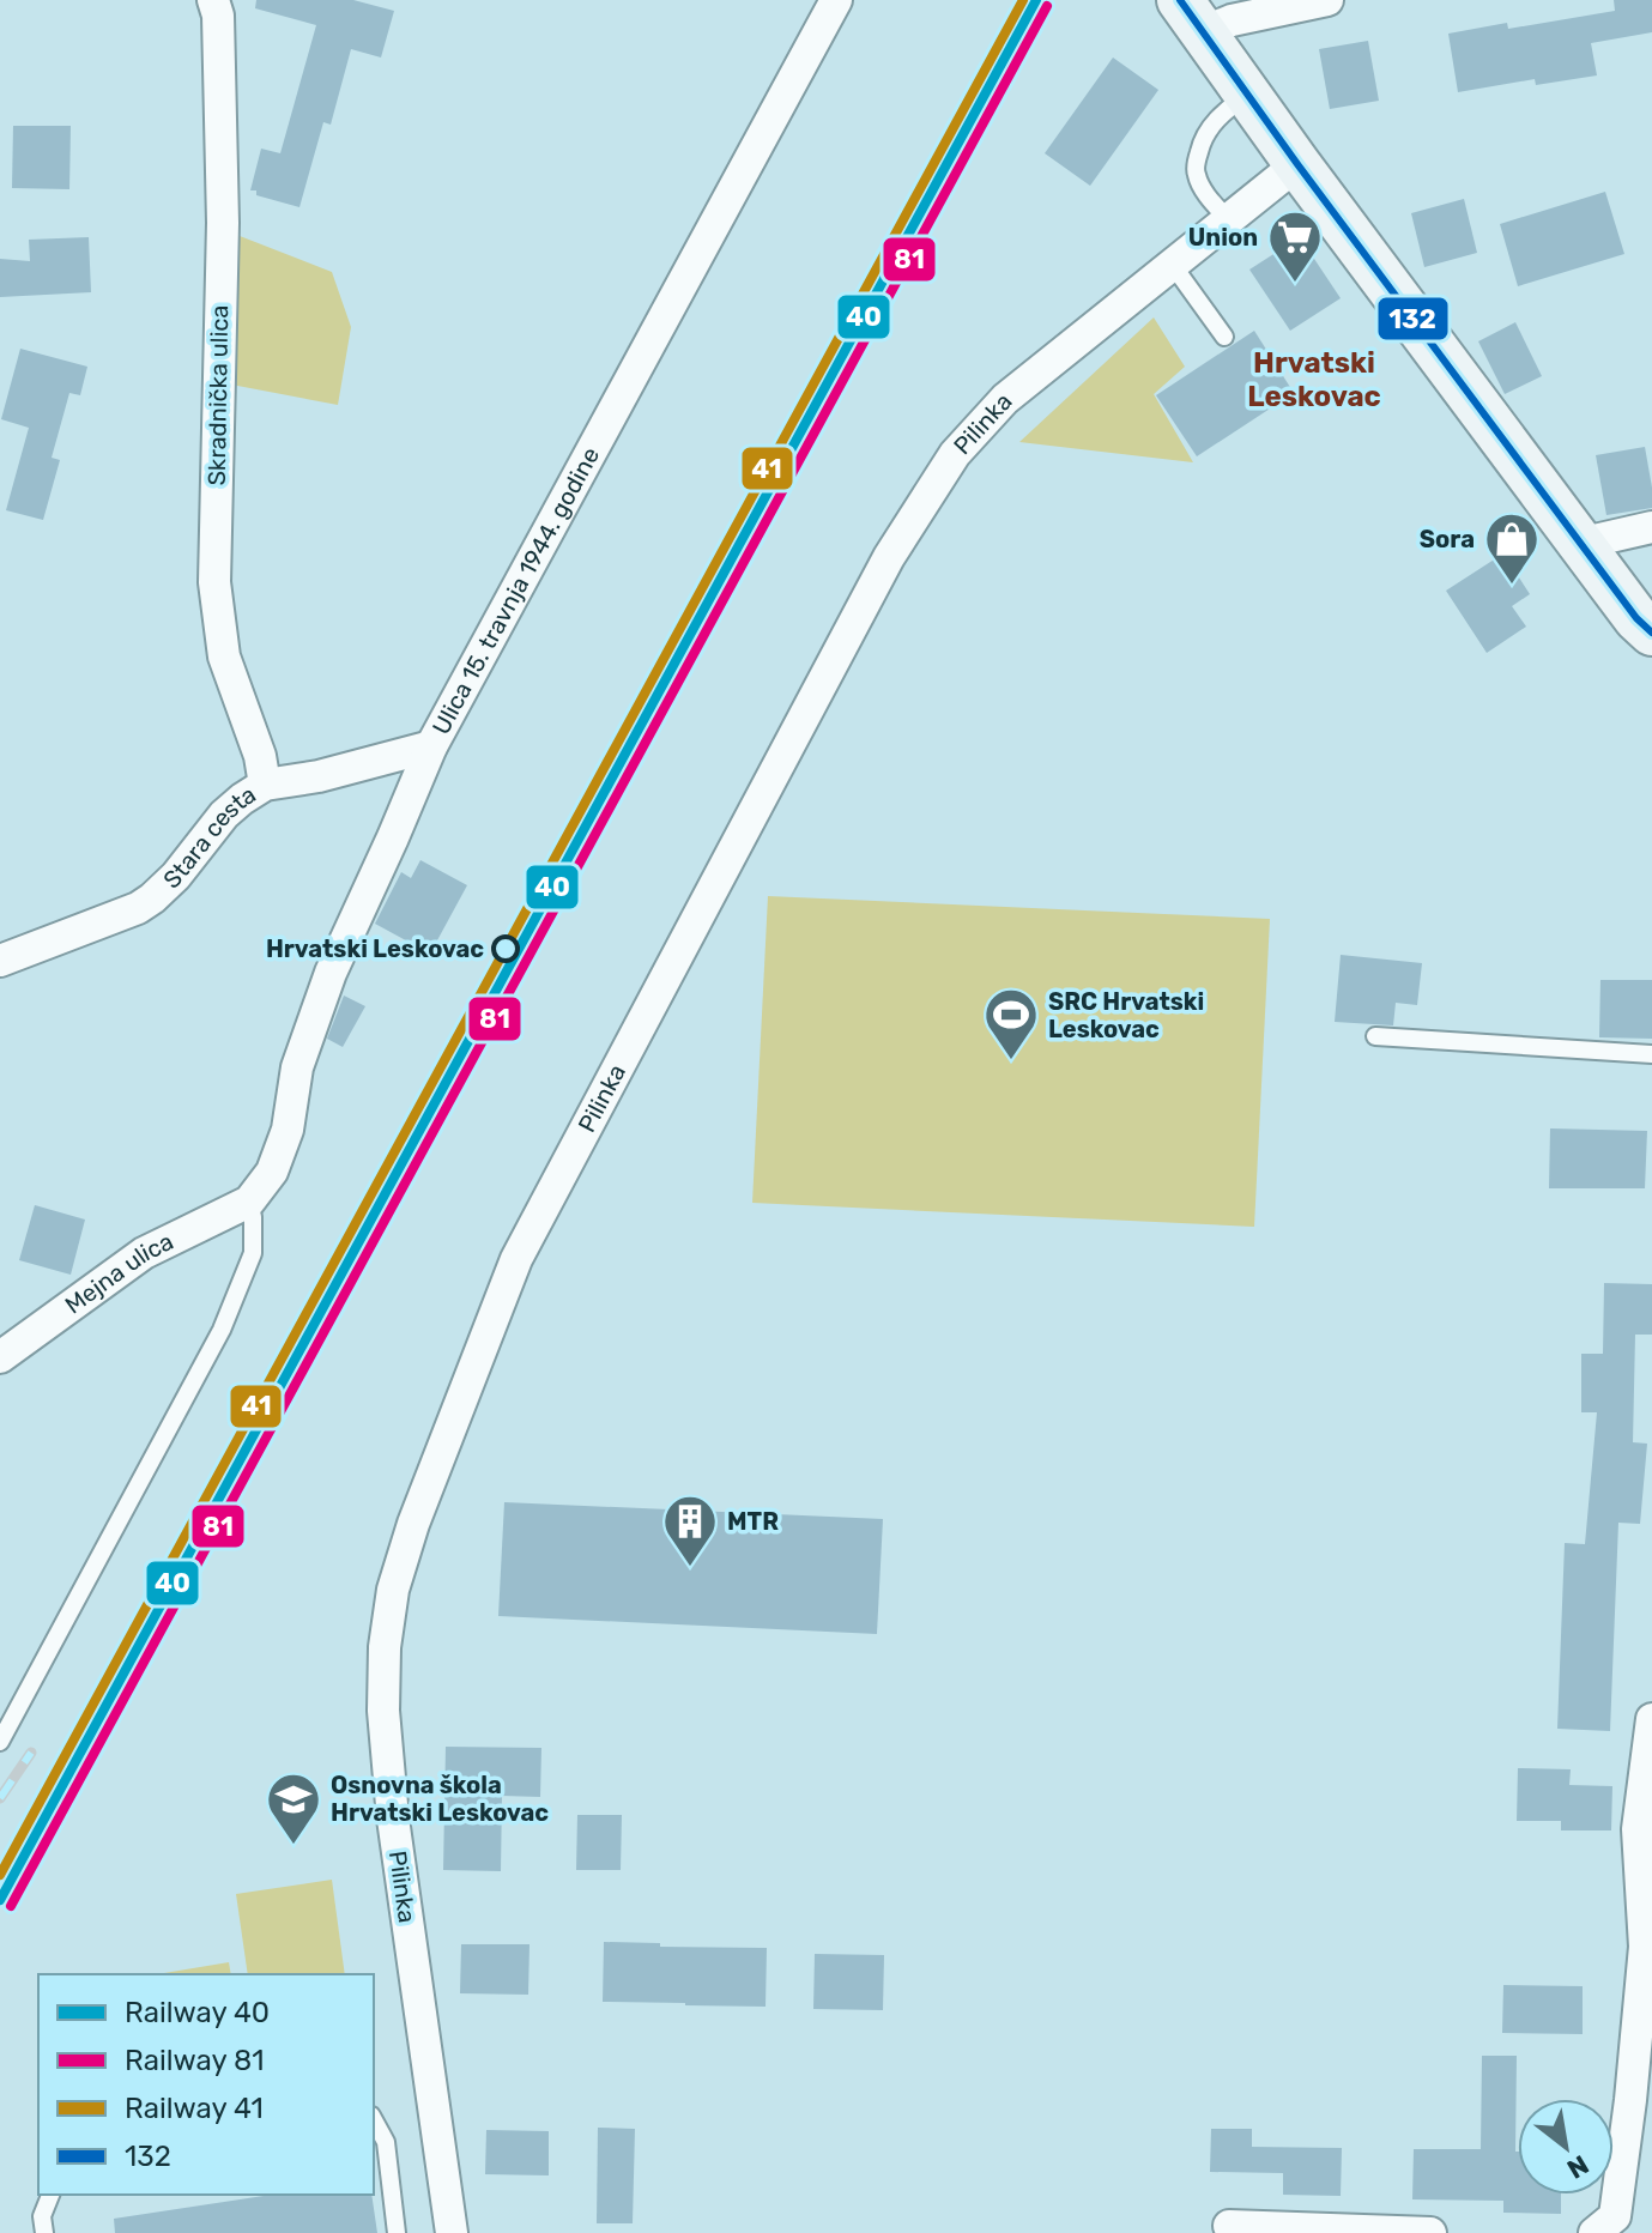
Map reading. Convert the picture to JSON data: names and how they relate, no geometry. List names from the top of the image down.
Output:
{
  "streets": {
    "street": [
      "Skradnička ulica",
      "Pilinka",
      "Ulica 15. travnja 1944. godine",
      "Stara cesta",
      "Mejna ulica"
    ]
  },
  "crossings": [
    ["Skradnička ulica", "Stara cesta"],
    ["Ulica 15. travnja 1944. godine", "Stara cesta"],
    ["Ulica 15. travnja 1944. godine", "Mejna ulica"]
  ],
  "districts": ["Hrvatski Leskovac"],
  "places": {
    "supermarket": ["Union"],
    "shop": ["Sora"],
    "other": ["Hrvatski Leskovac"],
    "sports": ["SRC Hrvatski Leskovac"],
    "building": ["MTR"],
    "school or university": ["Osnovna škola Hrvatski Leskovac"]
  },
  "lines": [
    "rail line 40",
    "rail line 41",
    "transit line 132",
    "rail line 81"
  ],
  "legend": [
    "Railway 40",
    "Railway 81",
    "Railway 41",
    "132"
  ],
  "north": "bottom right"
}
